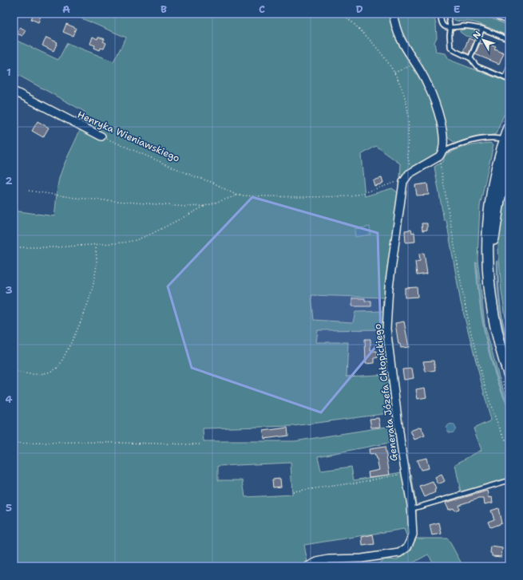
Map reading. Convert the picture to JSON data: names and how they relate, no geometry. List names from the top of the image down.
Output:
{
  "streets": {
    "street": ["Henryka Wieniawskiego", "Generała Józefa Chłopickiego"]
  },
  "north": "top left",
  "grid": {
    "columns": [
      "A",
      "B",
      "C",
      "D",
      "E"
    ],
    "rows": [
      "1",
      "2",
      "3",
      "4",
      "5"
    ]
  }
}
